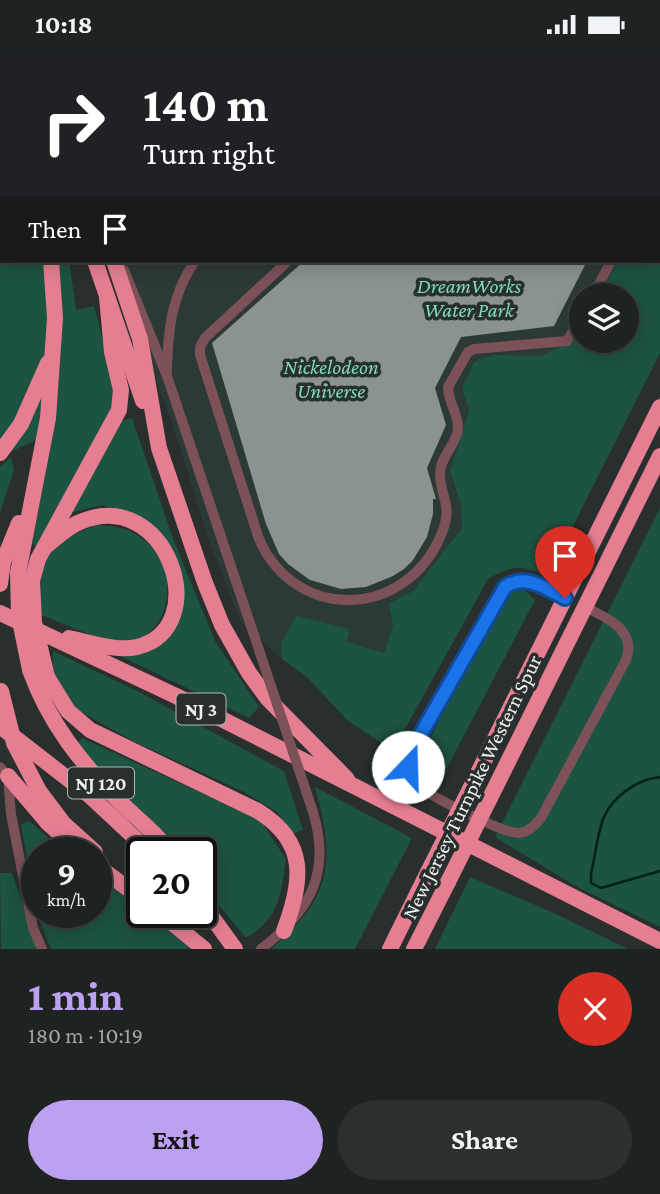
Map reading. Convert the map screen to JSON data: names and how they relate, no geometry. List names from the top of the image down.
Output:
{
  "streets": {
    "highway": ["NJ 3", "NJ 120", "New Jersey Turnpike Western Spur"]
  },
  "parks": ["DreamWorks Water Park", "Nickelodeon Universe"],
  "page": {
    "status": "10:18",
    "turn": ["140 m", "Turn right"],
    "then": "Then",
    "speed": "9 km/h",
    "limit": "20",
    "heading": ["1 min", "180 m · 10:19"],
    "buttons": ["Exit", "Share"]
  }
}
